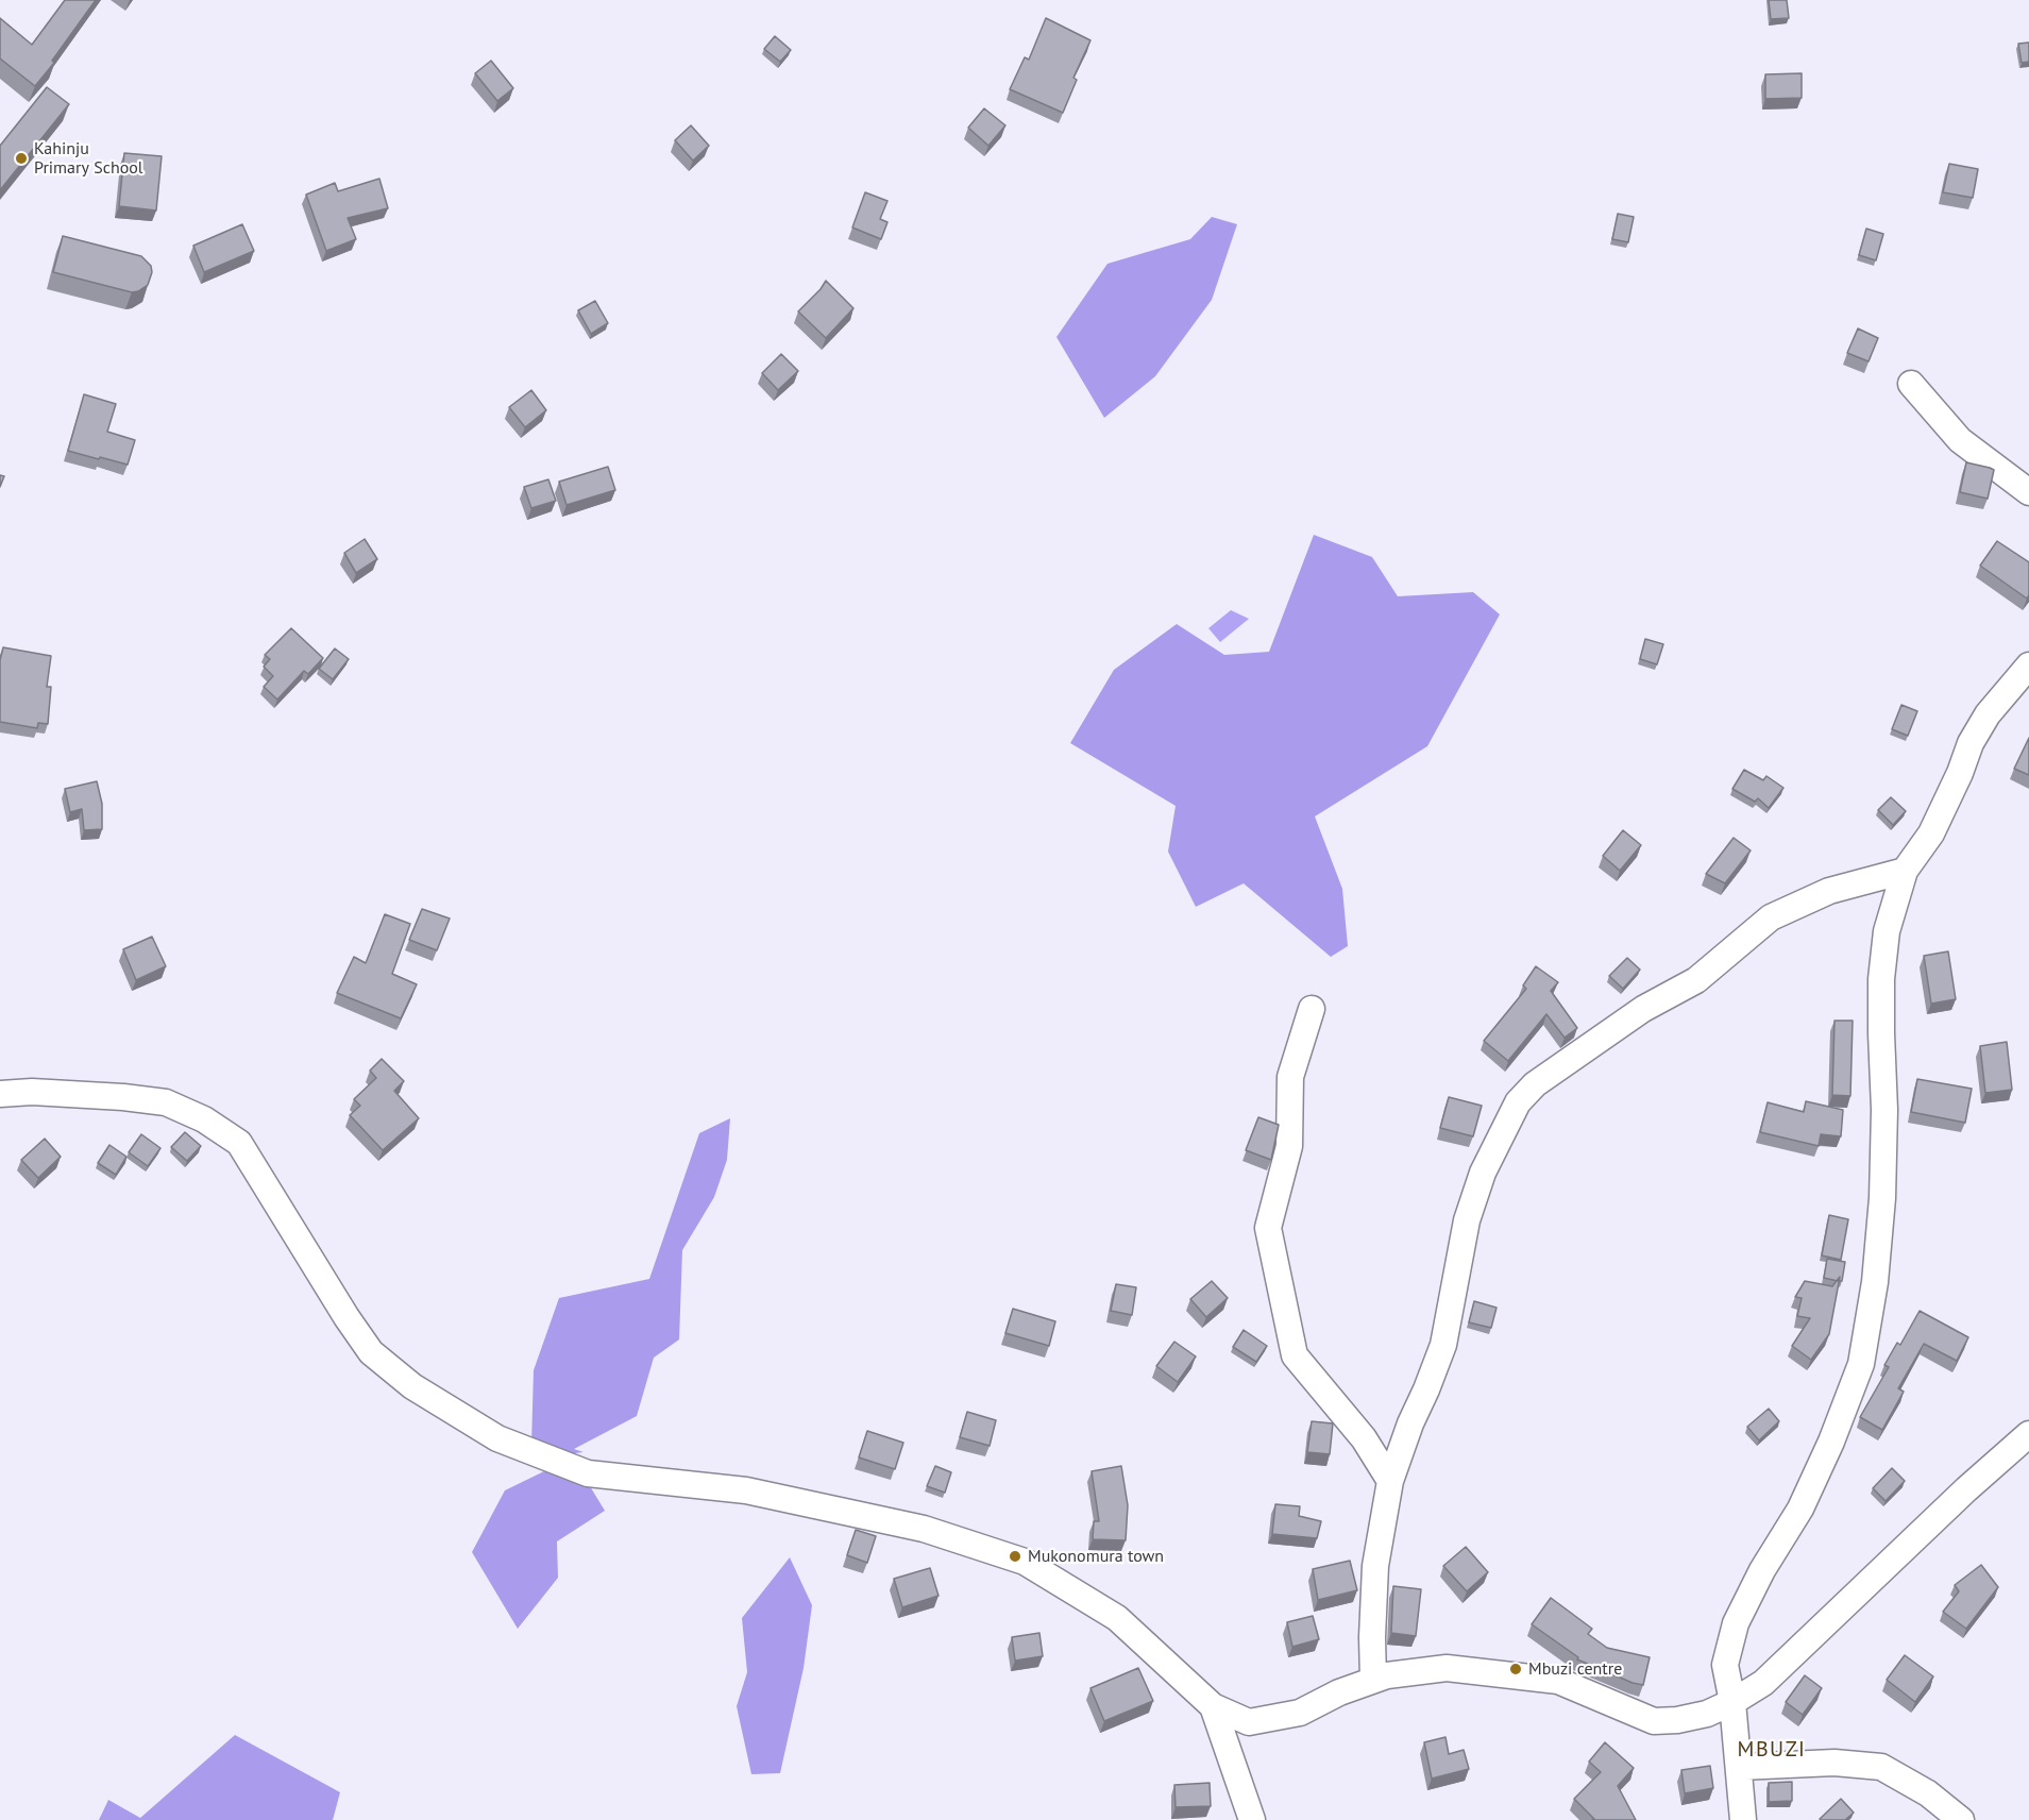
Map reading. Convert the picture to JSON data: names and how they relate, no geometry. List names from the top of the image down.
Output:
{
  "districts": ["MBUZI"],
  "places": ["Kahinju Primary School", "Mukonomura town", "Mbuzi centre"]
}
